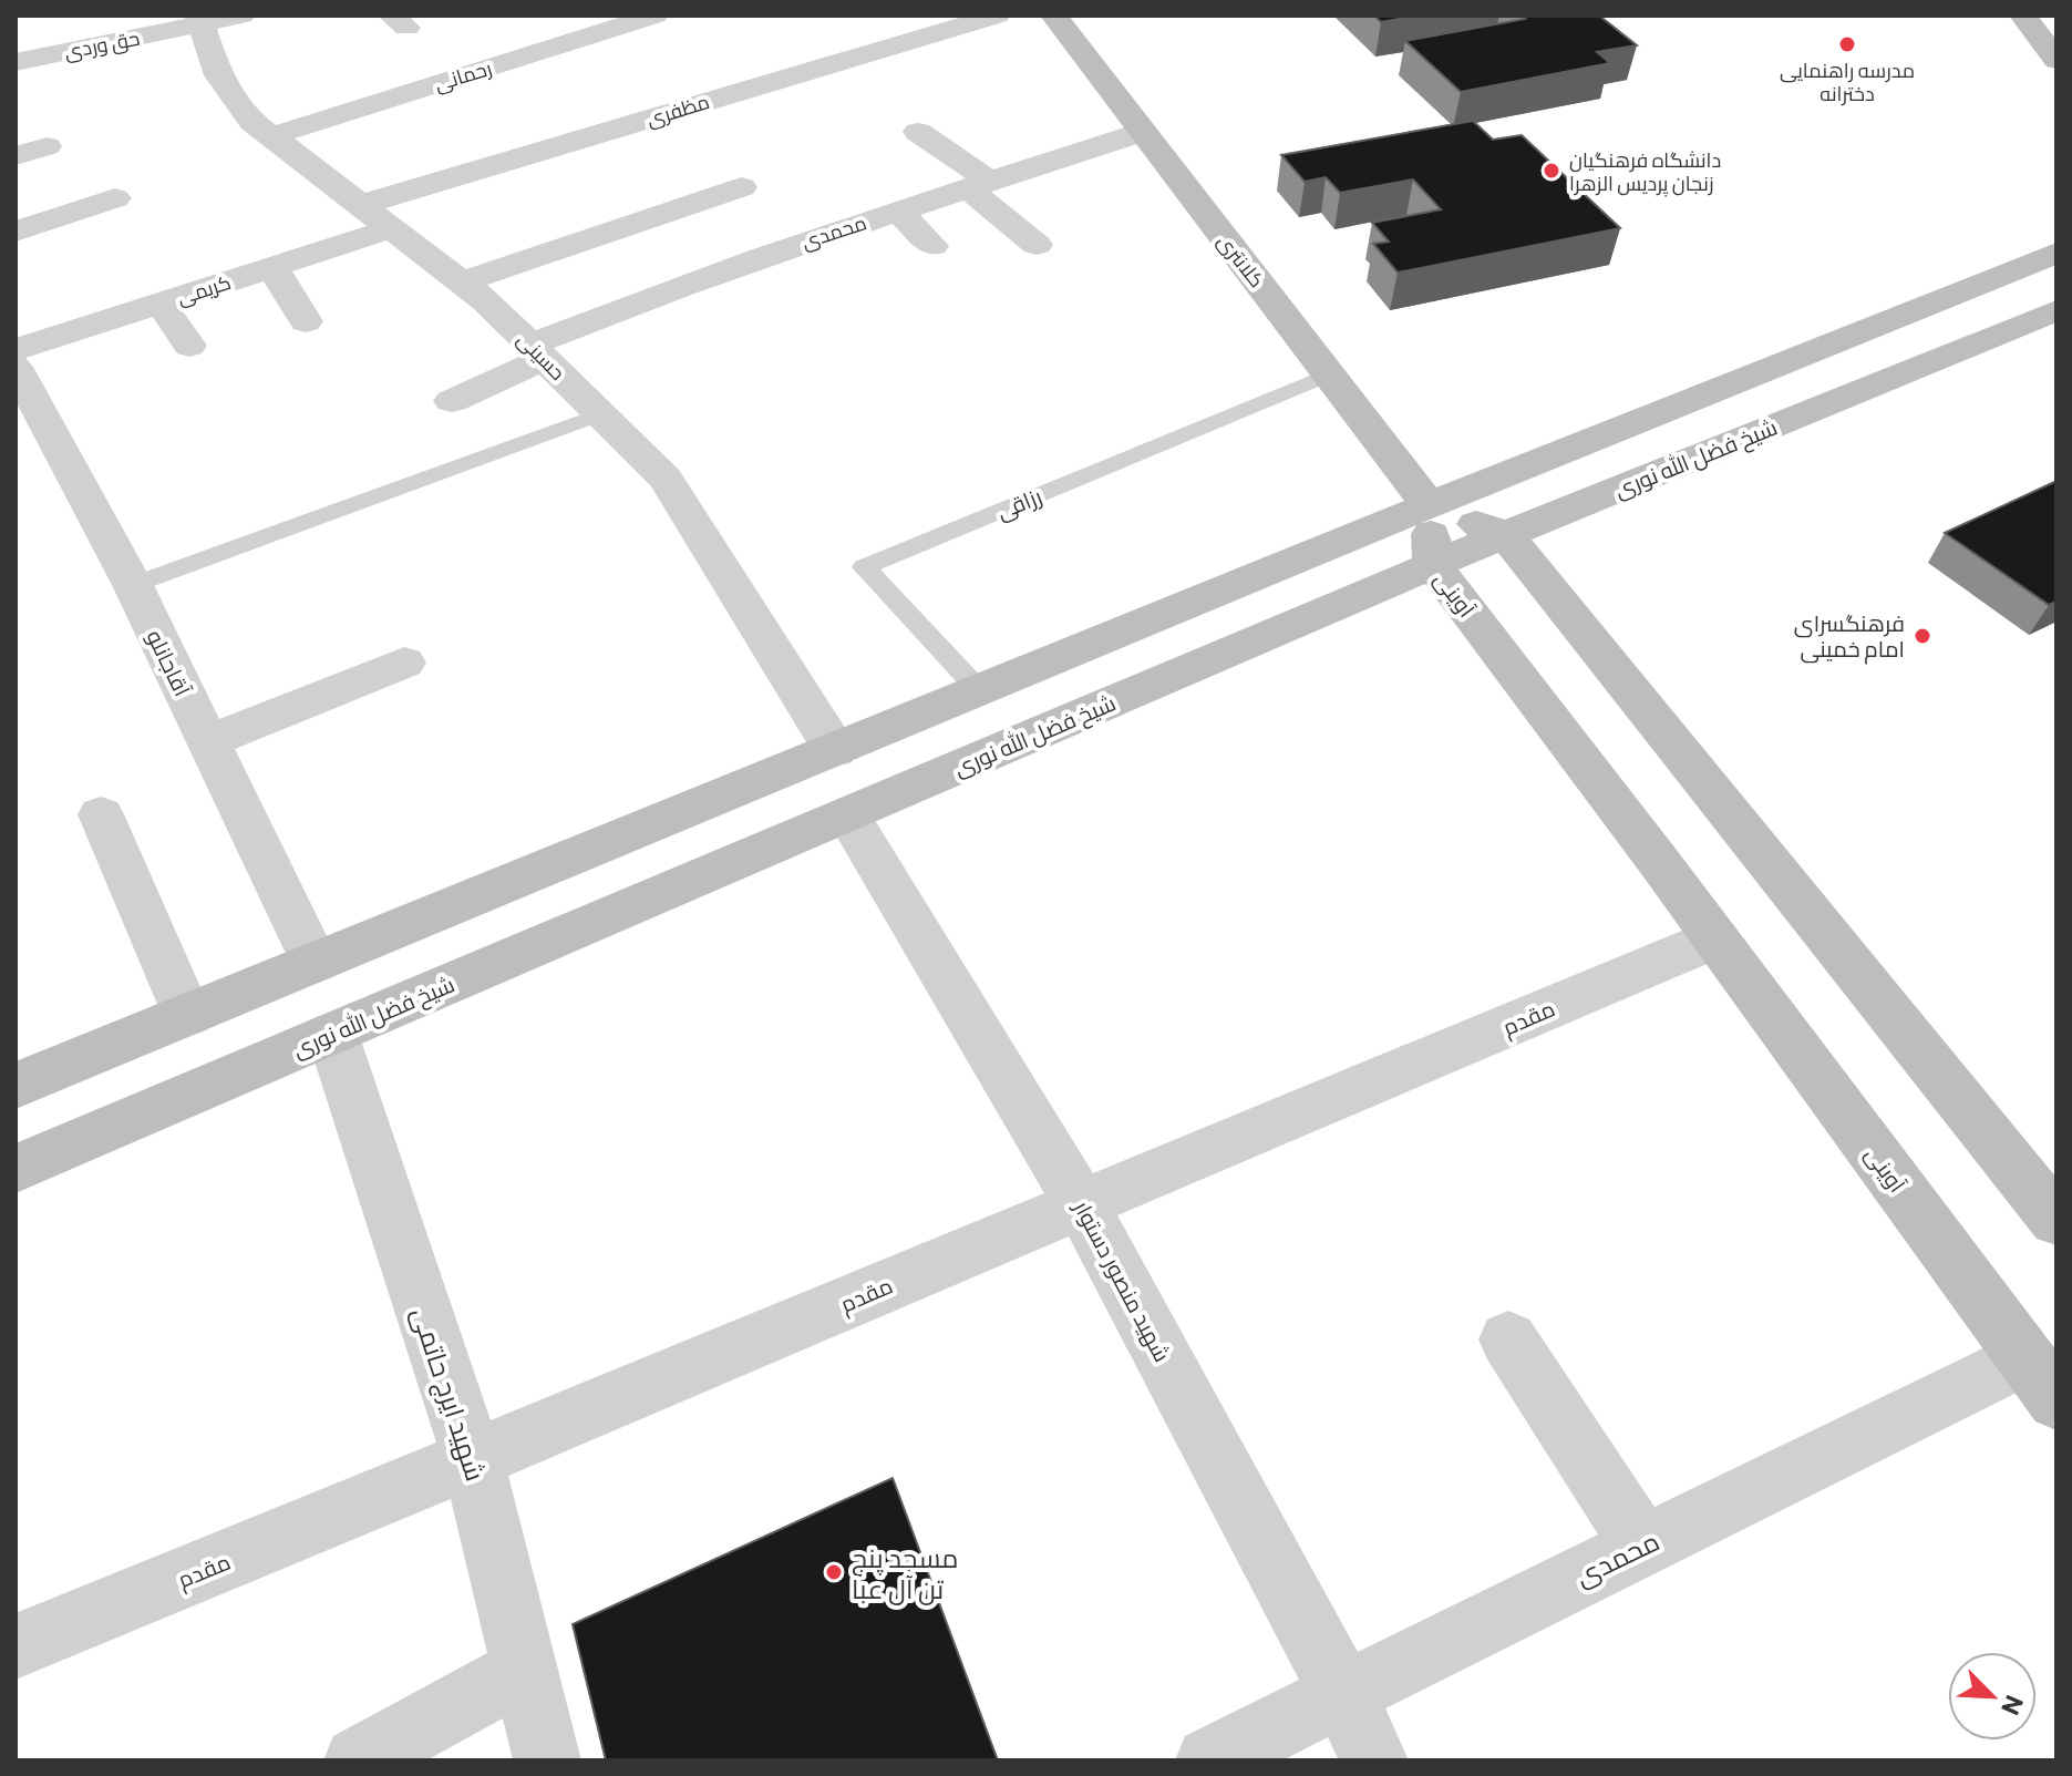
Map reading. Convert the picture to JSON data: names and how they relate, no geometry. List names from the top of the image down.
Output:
{
  "streets": {
    "main road": ["کلانتری", "شیخ فضل الله نوری", "آوینی"],
    "street": [
      "حق وردی",
      "رحمانی",
      "مظفری",
      "محمدی",
      "کریمی",
      "حسینی",
      "آقاجانلو",
      "مقدم",
      "شهید منصور دستوار",
      "شهید ایرج حاتمی"
    ],
    "lane": ["رزاقی"]
  },
  "crossings": [
    ["حق وردی", "حسینی"],
    ["رحمانی", "حسینی"],
    ["مظفری", "حسینی"],
    ["محمدی", "کلانتری"],
    ["محمدی", "حسینی"],
    ["محمدی", "آوینی"],
    ["محمدی", "شهید منصور دستوار"],
    ["کلانتری", "رزاقی"],
    ["کلانتری", "آوینی"],
    ["کریمی", "حسینی"],
    ["شیخ فضل الله نوری", "آوینی"],
    ["شیخ فضل الله نوری", "شهید منصور دستوار"],
    ["شیخ فضل الله نوری", "شهید ایرج حاتمی"],
    ["آوینی", "مقدم"],
    ["مقدم", "شهید منصور دستوار"],
    ["مقدم", "شهید ایرج حاتمی"]
  ],
  "places": [
    "مدرسه راهنمایی دخترانه",
    "دانشگاه فرهنگیان زنجان پردیس الزهرا",
    "فرهنگسرای امام خمینی",
    "مسجد پنج تن آل عبا"
  ],
  "north": "bottom right"
}
